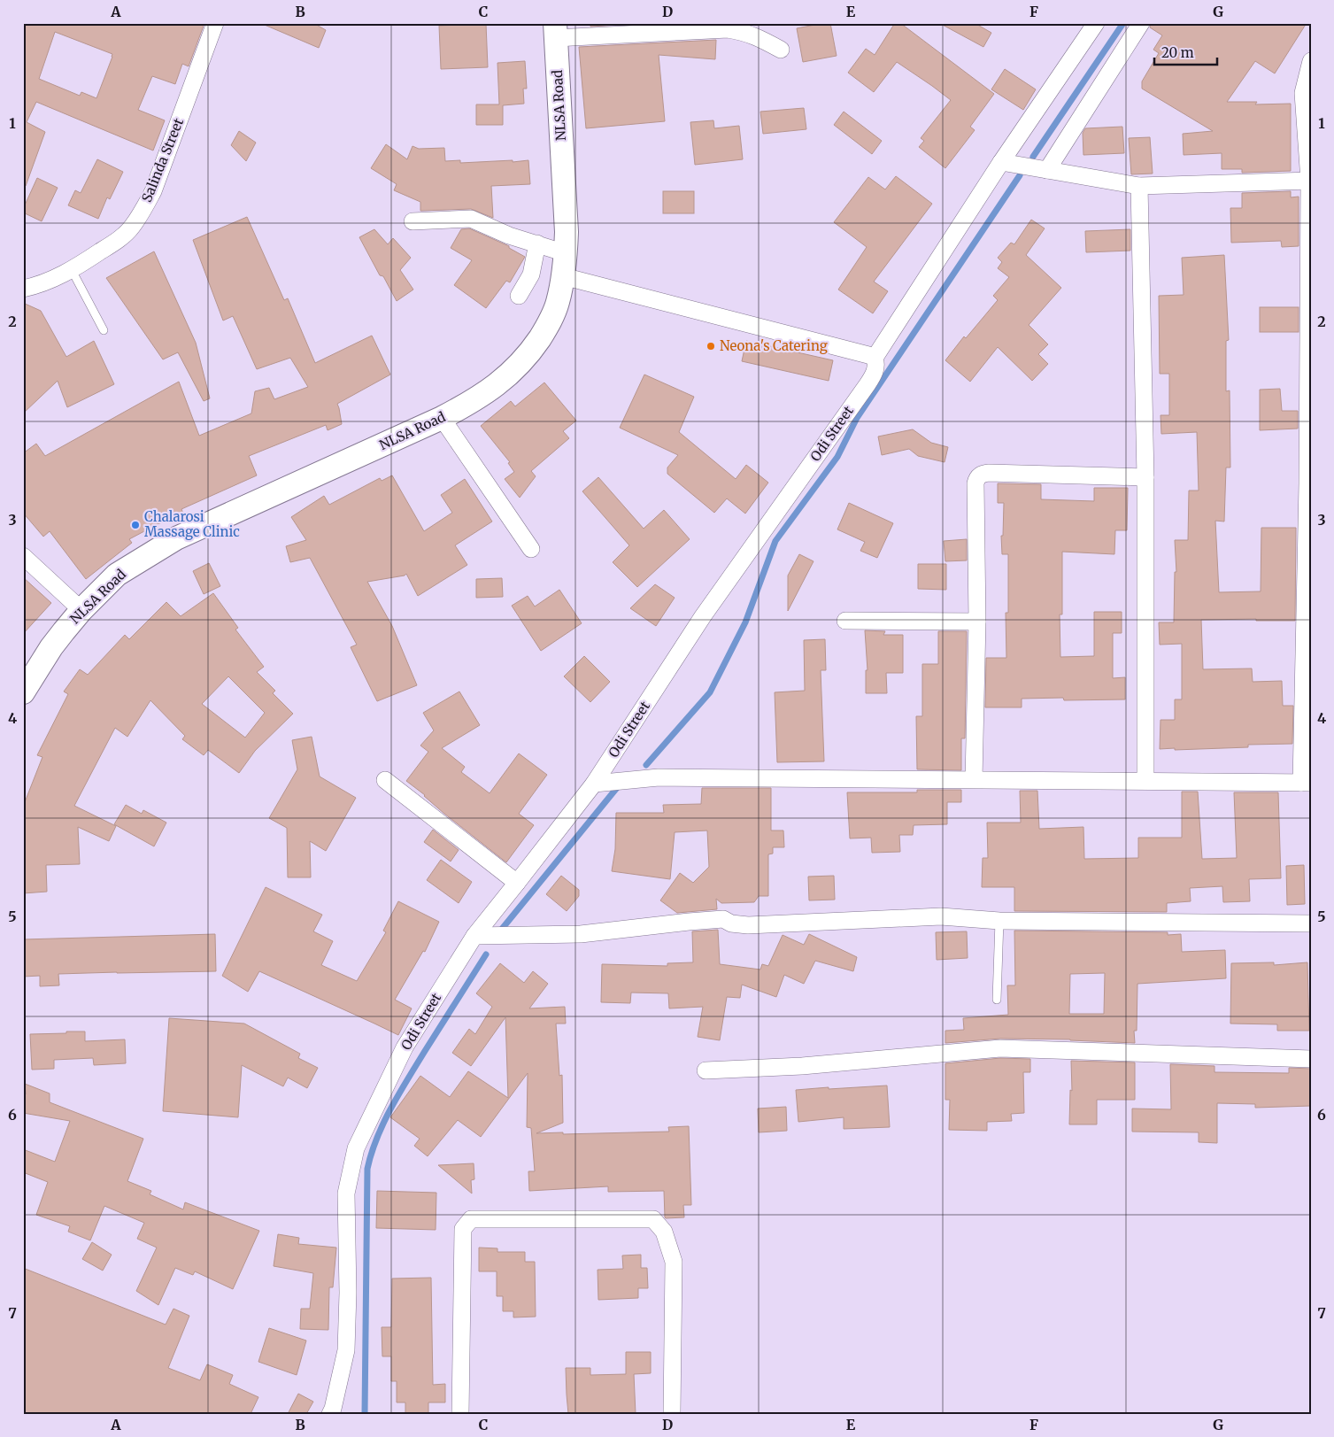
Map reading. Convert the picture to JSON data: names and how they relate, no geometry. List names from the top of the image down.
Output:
{
  "streets": {
    "main road": ["NLSA Road"],
    "street": ["Salinda Street", "Odi Street"]
  },
  "places": ["Neona's Catering", "Chalarosi Massage Clinic"],
  "scale_bar": "20 m",
  "grid": {
    "columns": [
      "A",
      "B",
      "C",
      "D",
      "E",
      "F",
      "G"
    ],
    "rows": [
      "1",
      "2",
      "3",
      "4",
      "5",
      "6",
      "7"
    ]
  }
}
